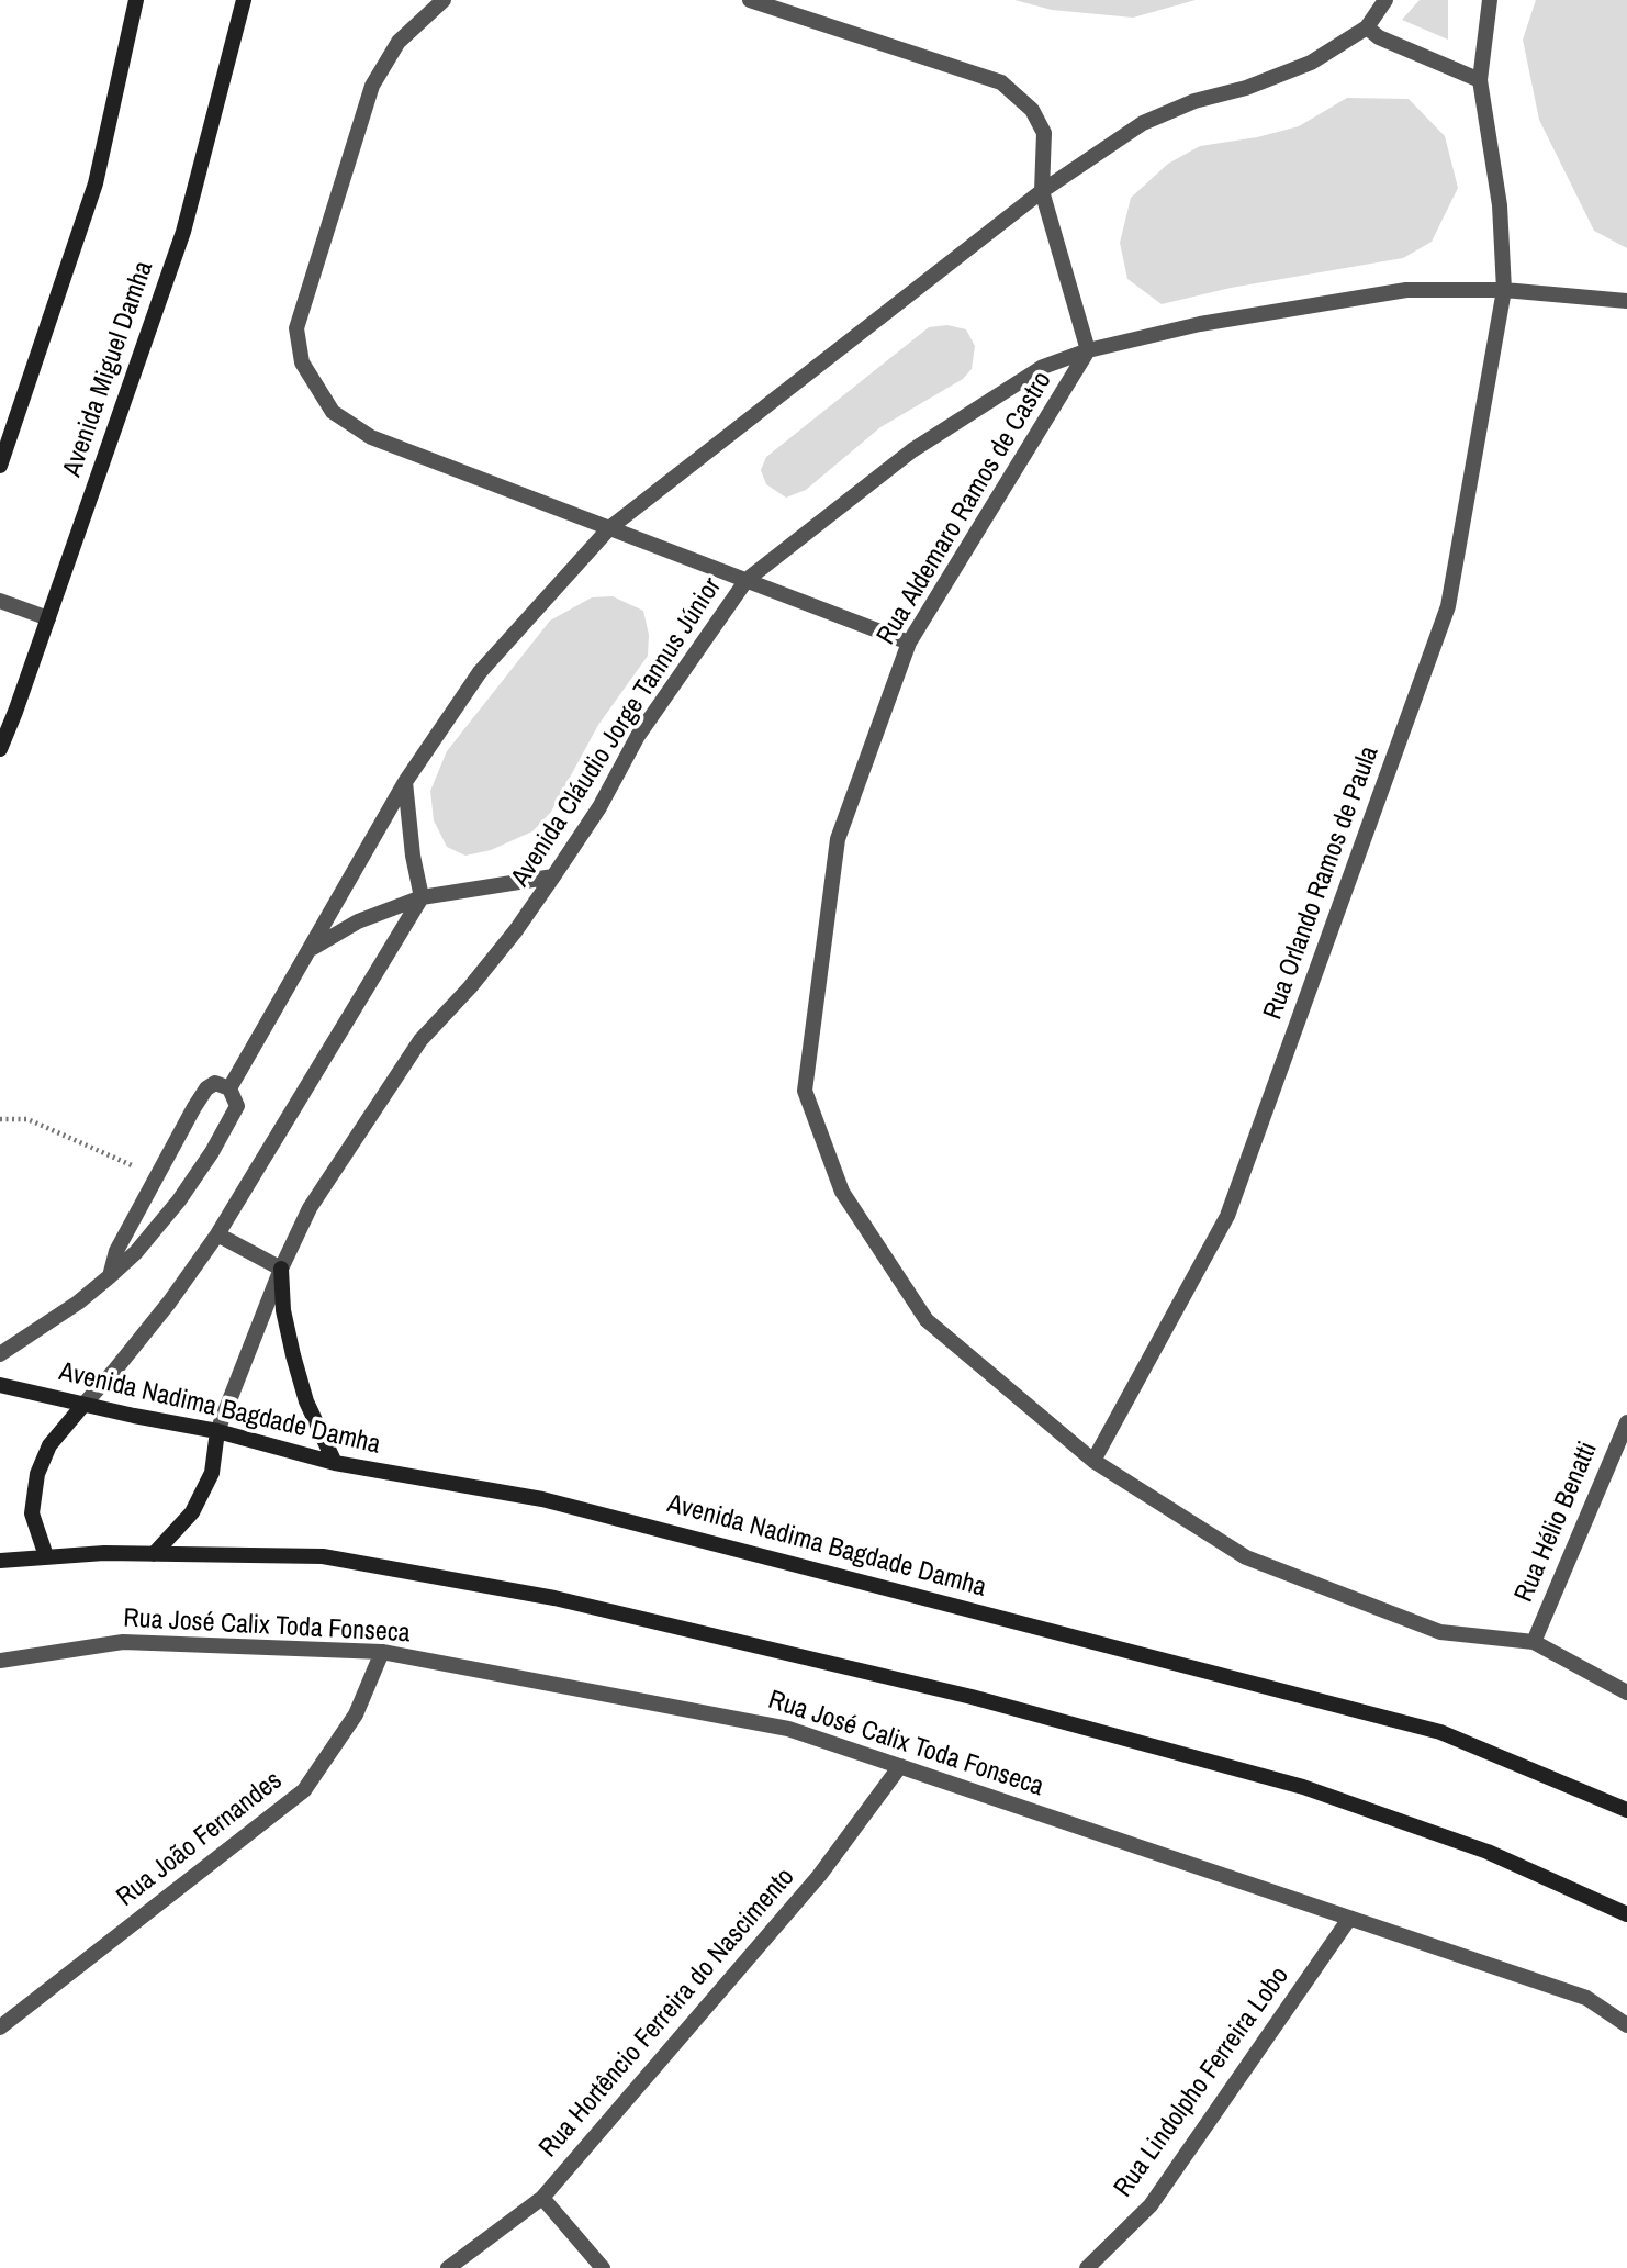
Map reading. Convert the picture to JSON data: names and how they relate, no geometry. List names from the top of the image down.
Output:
{
  "streets": {
    "street": [
      "Avenida Miguel Damha",
      "Rua Aldemaro Ramos de Castro",
      "Avenida Cláudio Jorge Tannus Júnior",
      "Rua Orlando Ramos de Paula",
      "Avenida Nadima Bagdade Damha",
      "Rua Hélio Benatti",
      "Rua José Calix Toda Fonseca",
      "Rua João Fernandes",
      "Rua Hortêncio Ferreira do Nascimento",
      "Rua Lindolpho Ferreira Lobo"
    ]
  },
  "crossings": [
    ["Rua Aldemaro Ramos de Castro", "Avenida Cláudio Jorge Tannus Júnior"],
    ["Rua Aldemaro Ramos de Castro", "Rua Orlando Ramos de Paula"],
    ["Rua Aldemaro Ramos de Castro", "Rua Hélio Benatti"],
    ["Avenida Cláudio Jorge Tannus Júnior", "Rua Orlando Ramos de Paula"],
    ["Avenida Cláudio Jorge Tannus Júnior", "Avenida Nadima Bagdade Damha"],
    ["Rua José Calix Toda Fonseca", "Rua João Fernandes"],
    ["Rua José Calix Toda Fonseca", "Rua Hortêncio Ferreira do Nascimento"],
    ["Rua José Calix Toda Fonseca", "Rua Lindolpho Ferreira Lobo"]
  ]
}
